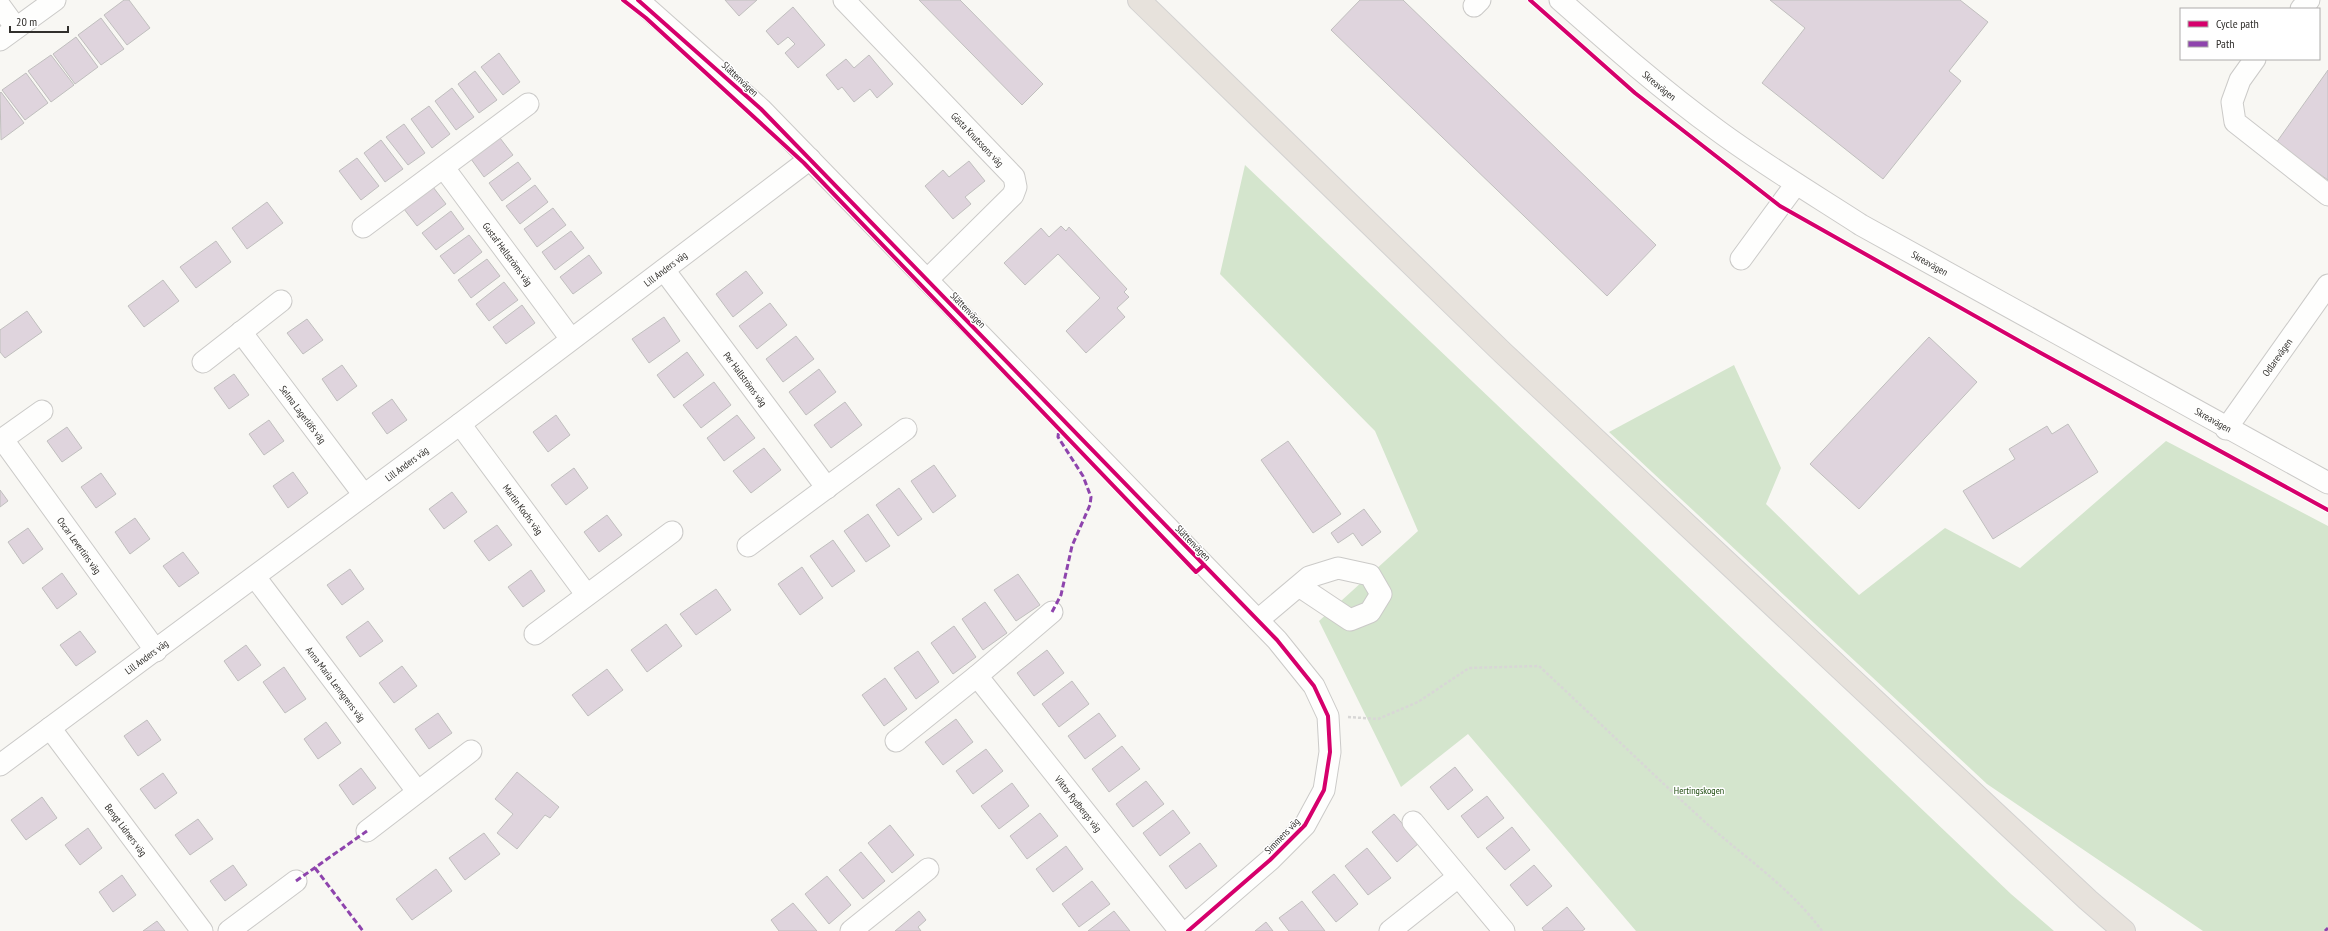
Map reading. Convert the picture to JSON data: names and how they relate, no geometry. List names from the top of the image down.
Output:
{
  "streets": {
    "street": [
      "Slättenvägen",
      "Skreavägen",
      "Gösta Knutssons väg",
      "Gustaf Hellströms väg",
      "Lill Anders väg",
      "Odlarevägen",
      "Per Hallströms väg",
      "Selma Lagerlöfs väg",
      "Martin Kochs väg",
      "Oscar Levertins väg",
      "Anna Maria Lenngrens väg",
      "Viktor Rydbergs väg",
      "Bengt Lidners väg",
      "Simmens väg"
    ]
  },
  "crossings": [
    ["Slättenvägen", "Gösta Knutssons väg"],
    ["Slättenvägen", "Lill Anders väg"],
    ["Slättenvägen", "Simmens väg"],
    ["Skreavägen", "Odlarevägen"],
    ["Gustaf Hellströms väg", "Lill Anders väg"],
    ["Lill Anders väg", "Per Hallströms väg"],
    ["Lill Anders väg", "Selma Lagerlöfs väg"],
    ["Lill Anders väg", "Martin Kochs väg"],
    ["Lill Anders väg", "Oscar Levertins väg"],
    ["Lill Anders väg", "Anna Maria Lenngrens väg"],
    ["Lill Anders väg", "Bengt Lidners väg"]
  ],
  "parks": ["Hertingskogen"],
  "legend": ["Cycle path", "Path"],
  "scale_bar": "20 m"
}
